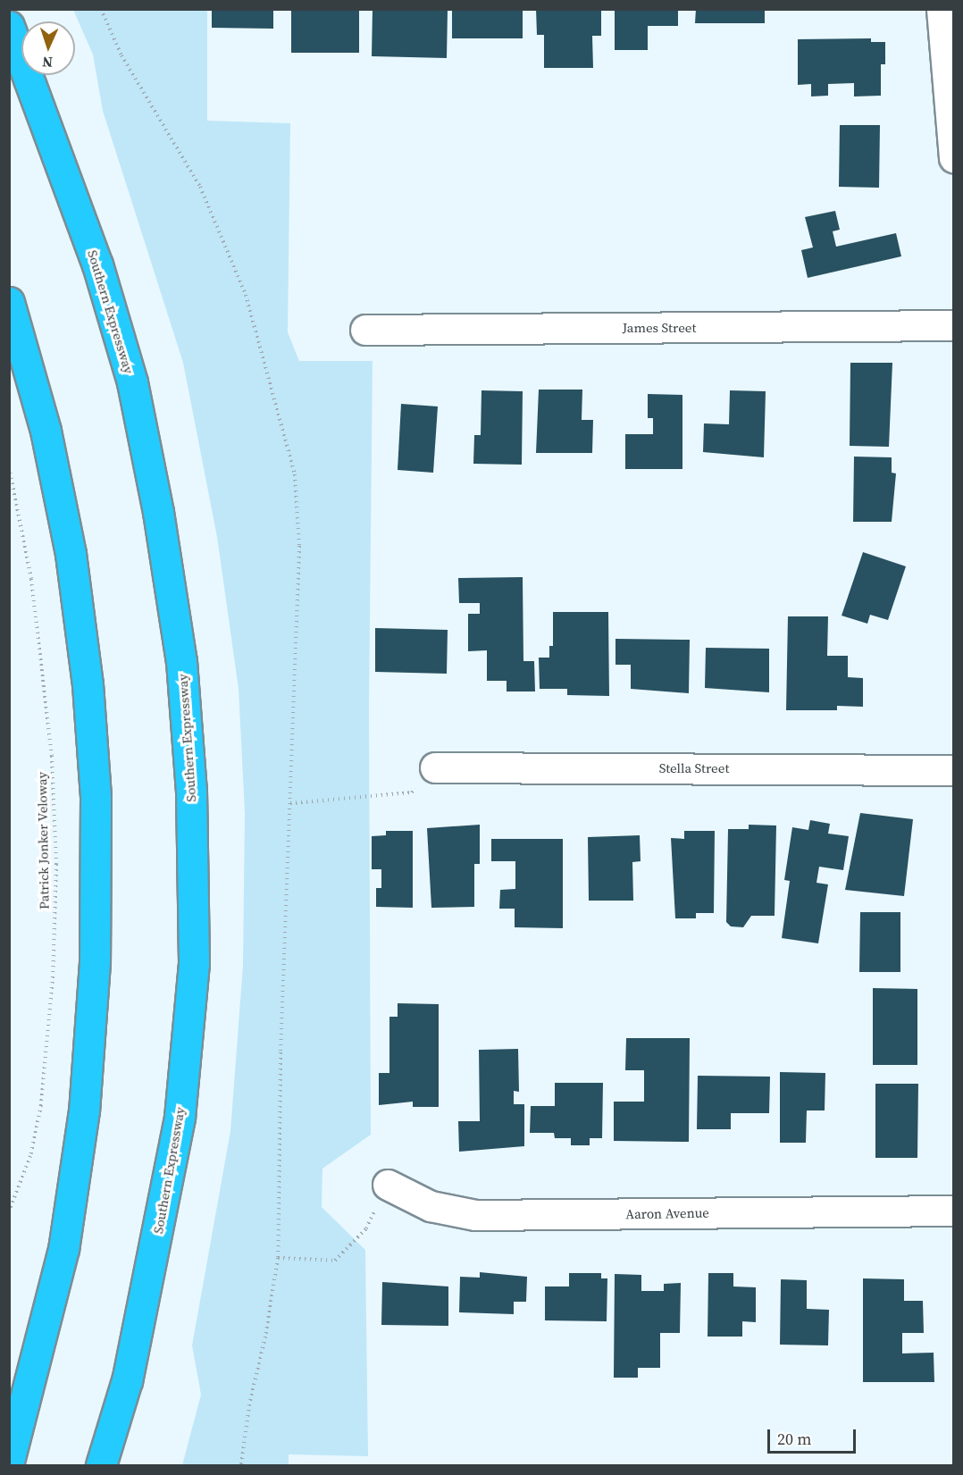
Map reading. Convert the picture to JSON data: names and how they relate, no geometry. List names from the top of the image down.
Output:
{
  "streets": {
    "highway": ["Southern Expressway"],
    "street": ["James Street", "Stella Street", "Aaron Avenue"],
    "path": ["Patrick Jonker Veloway"]
  },
  "scale_bar": "20 m",
  "north": "bottom"
}
